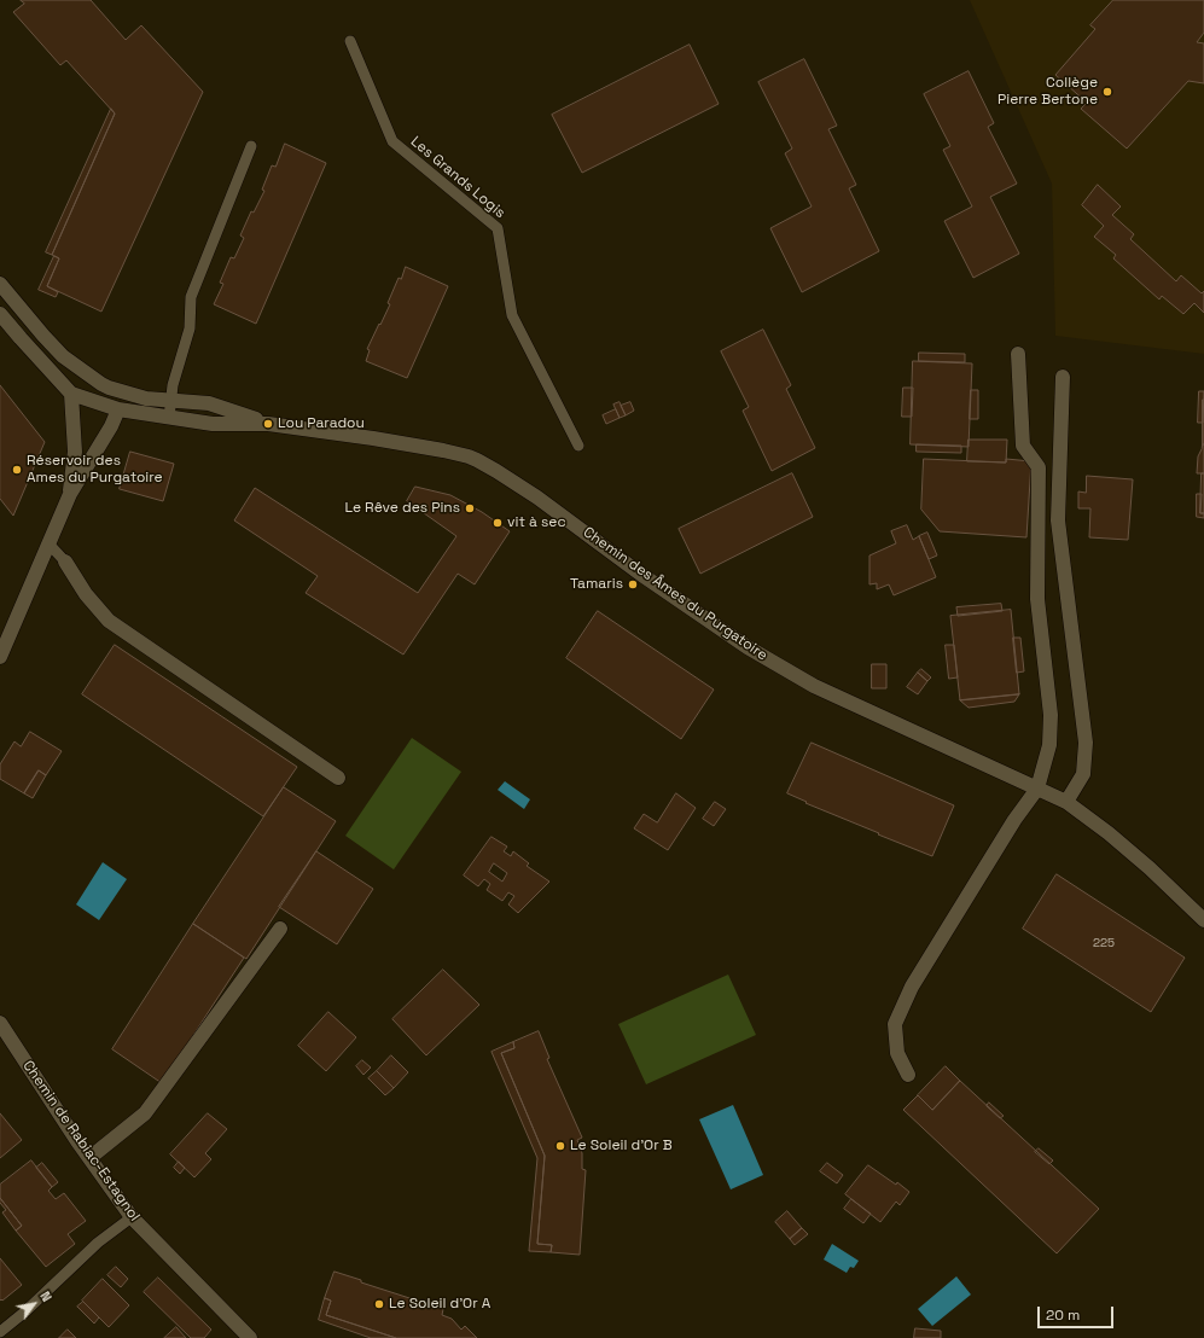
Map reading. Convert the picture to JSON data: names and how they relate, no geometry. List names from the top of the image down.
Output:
{
  "streets": {
    "street": ["Chemin des Âmes du Purgatoire", "Chemin de Rabiac-Estagnol"],
    "lane": ["Les Grands Logis"]
  },
  "places": [
    "Collège Pierre Bertone",
    "Lou Paradou",
    "Réservoir des Ames du Purgatoire",
    "Le Rêve des Pins",
    "vit à sec",
    "Tamaris",
    "Le Soleil d'Or B",
    "Le Soleil d'Or A"
  ],
  "house_numbers": ["225"],
  "scale_bar": "20 m",
  "north": "top right"
}
